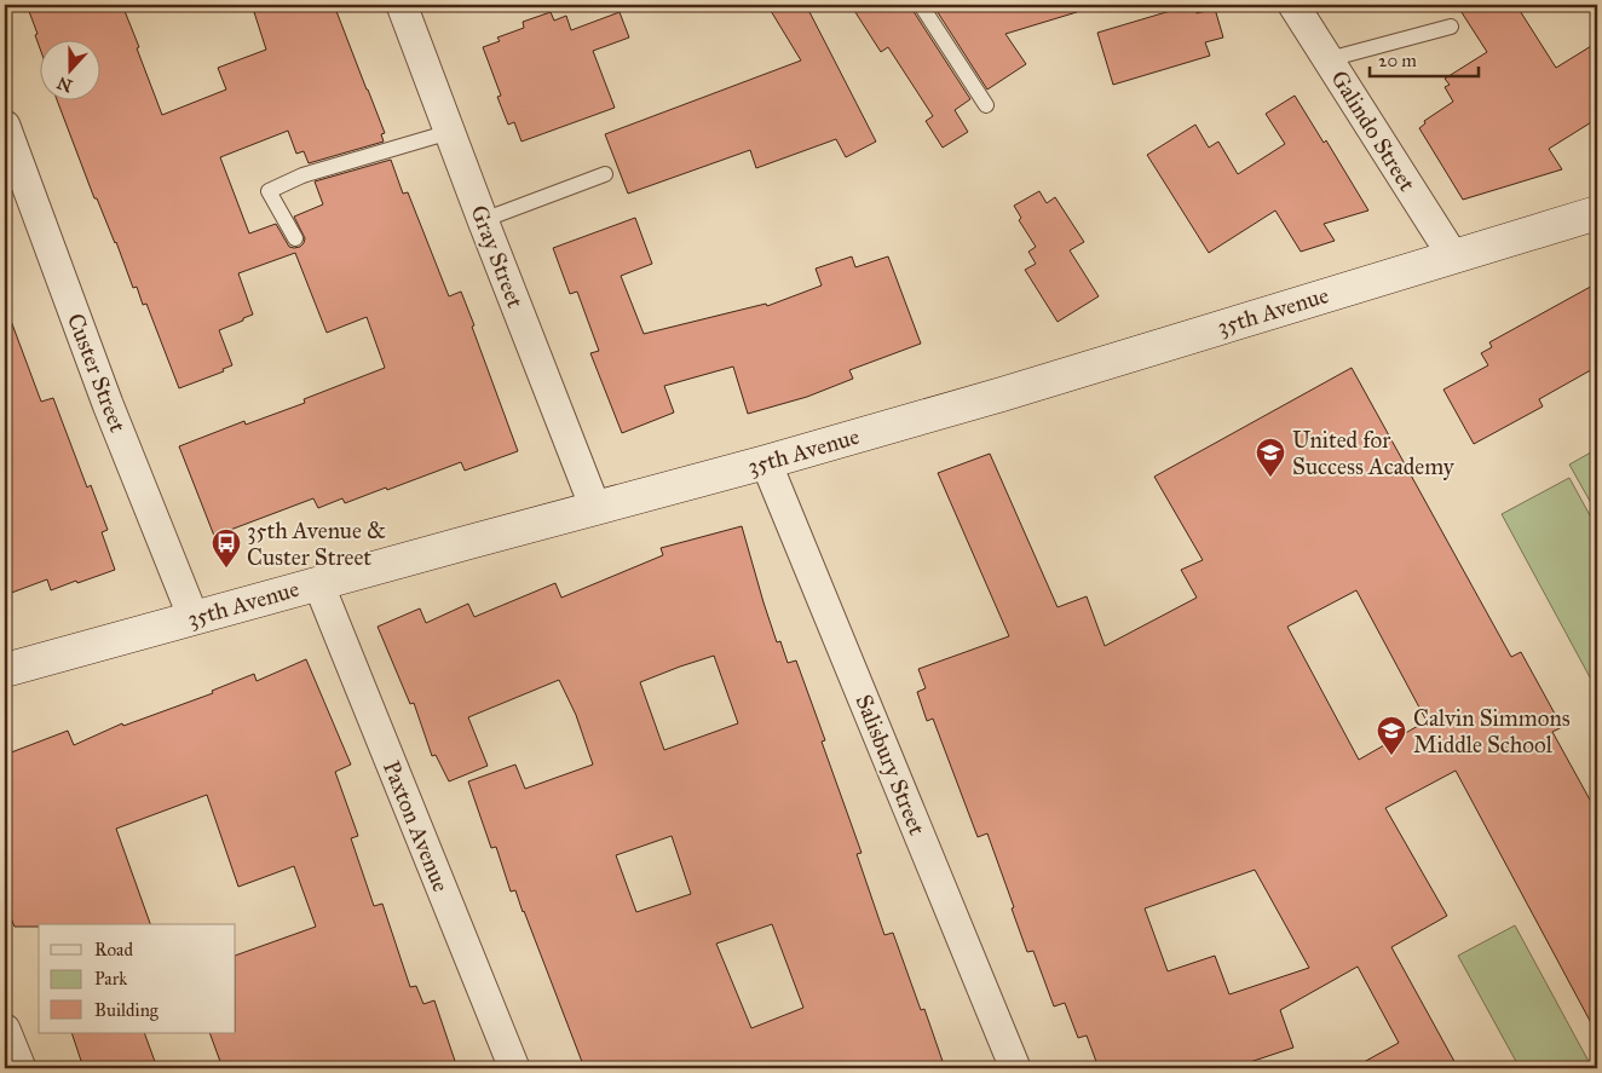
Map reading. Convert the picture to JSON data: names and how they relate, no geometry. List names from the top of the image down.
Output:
{
  "streets": {
    "main road": ["35th Avenue"],
    "street": [
      "Galindo Street",
      "Gray Street",
      "Custer Street",
      "Salisbury Street",
      "Paxton Avenue"
    ]
  },
  "crossings": [
    ["Galindo Street", "35th Avenue"],
    ["Gray Street", "35th Avenue"],
    ["35th Avenue", "Custer Street"],
    ["35th Avenue", "Salisbury Street"],
    ["35th Avenue", "Paxton Avenue"]
  ],
  "places": {
    "school or university": ["United for Success Academy", "Calvin Simmons Middle School"],
    "bus stop": ["35th Avenue & Custer Street"]
  },
  "legend": ["Road", "Park", "Building"],
  "scale_bar": "20 m",
  "north": "bottom"
}
